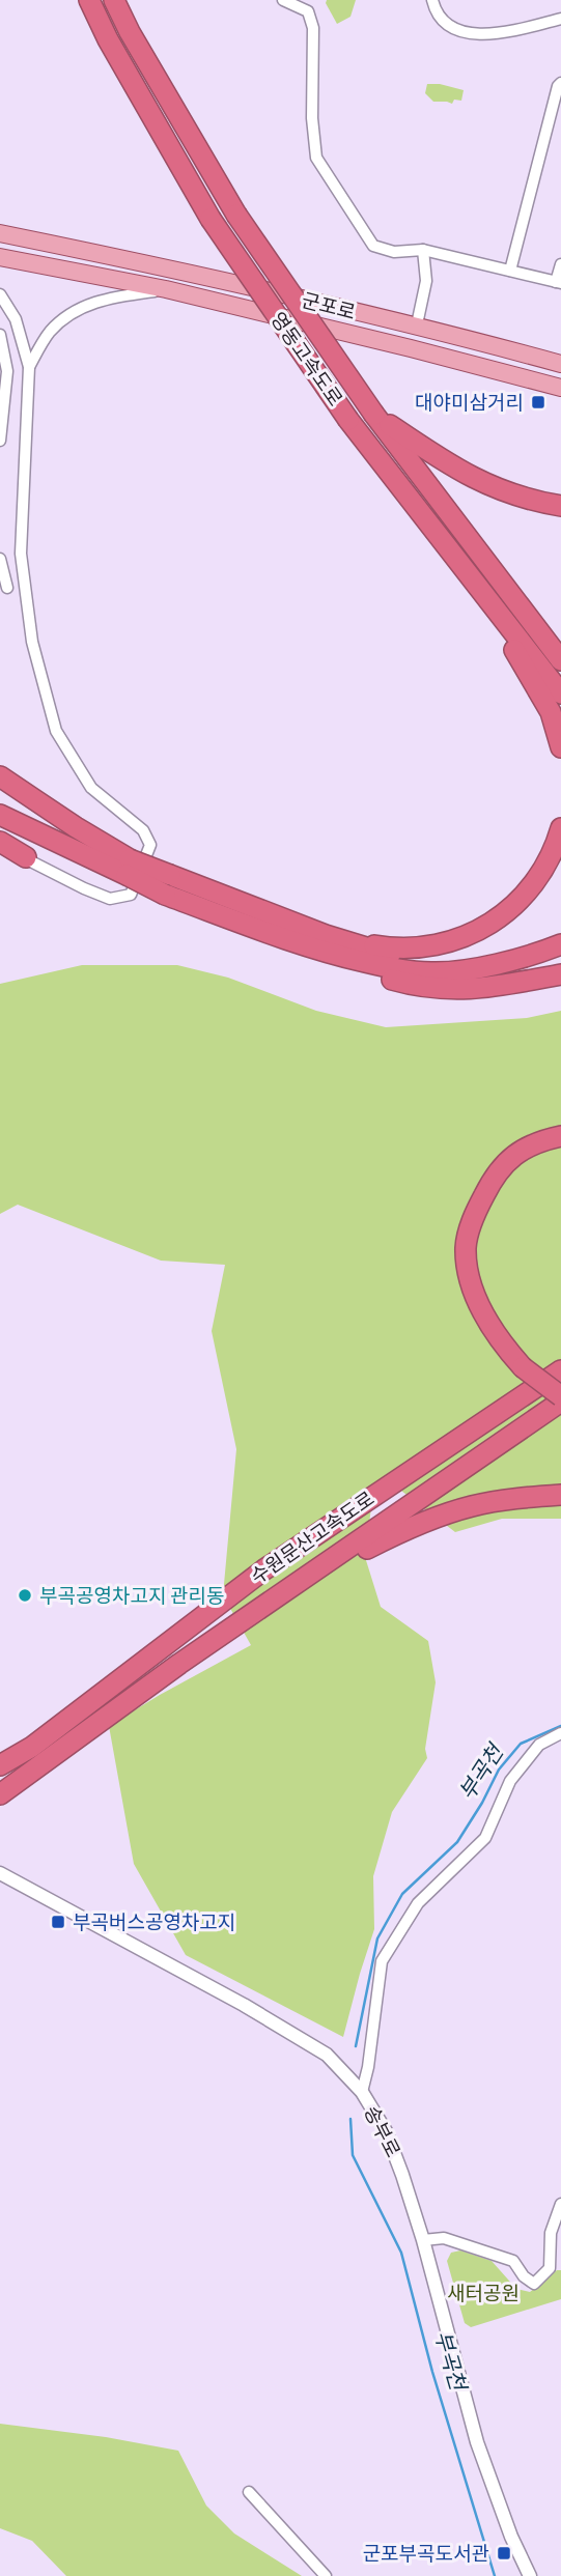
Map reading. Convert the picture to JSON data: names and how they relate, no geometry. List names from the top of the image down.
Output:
{
  "streets": {
    "highway": ["영동고속도로", "수원문산고속도로"],
    "main road": ["군포로"],
    "street": ["송부로"]
  },
  "water": ["부곡천"],
  "parks": ["새터공원"],
  "places": {
    "transit": ["대야미삼거리", "부곡버스공영차고지", "군포부곡도서관"],
    "other": ["부곡공영차고지 관리동"]
  }
}
